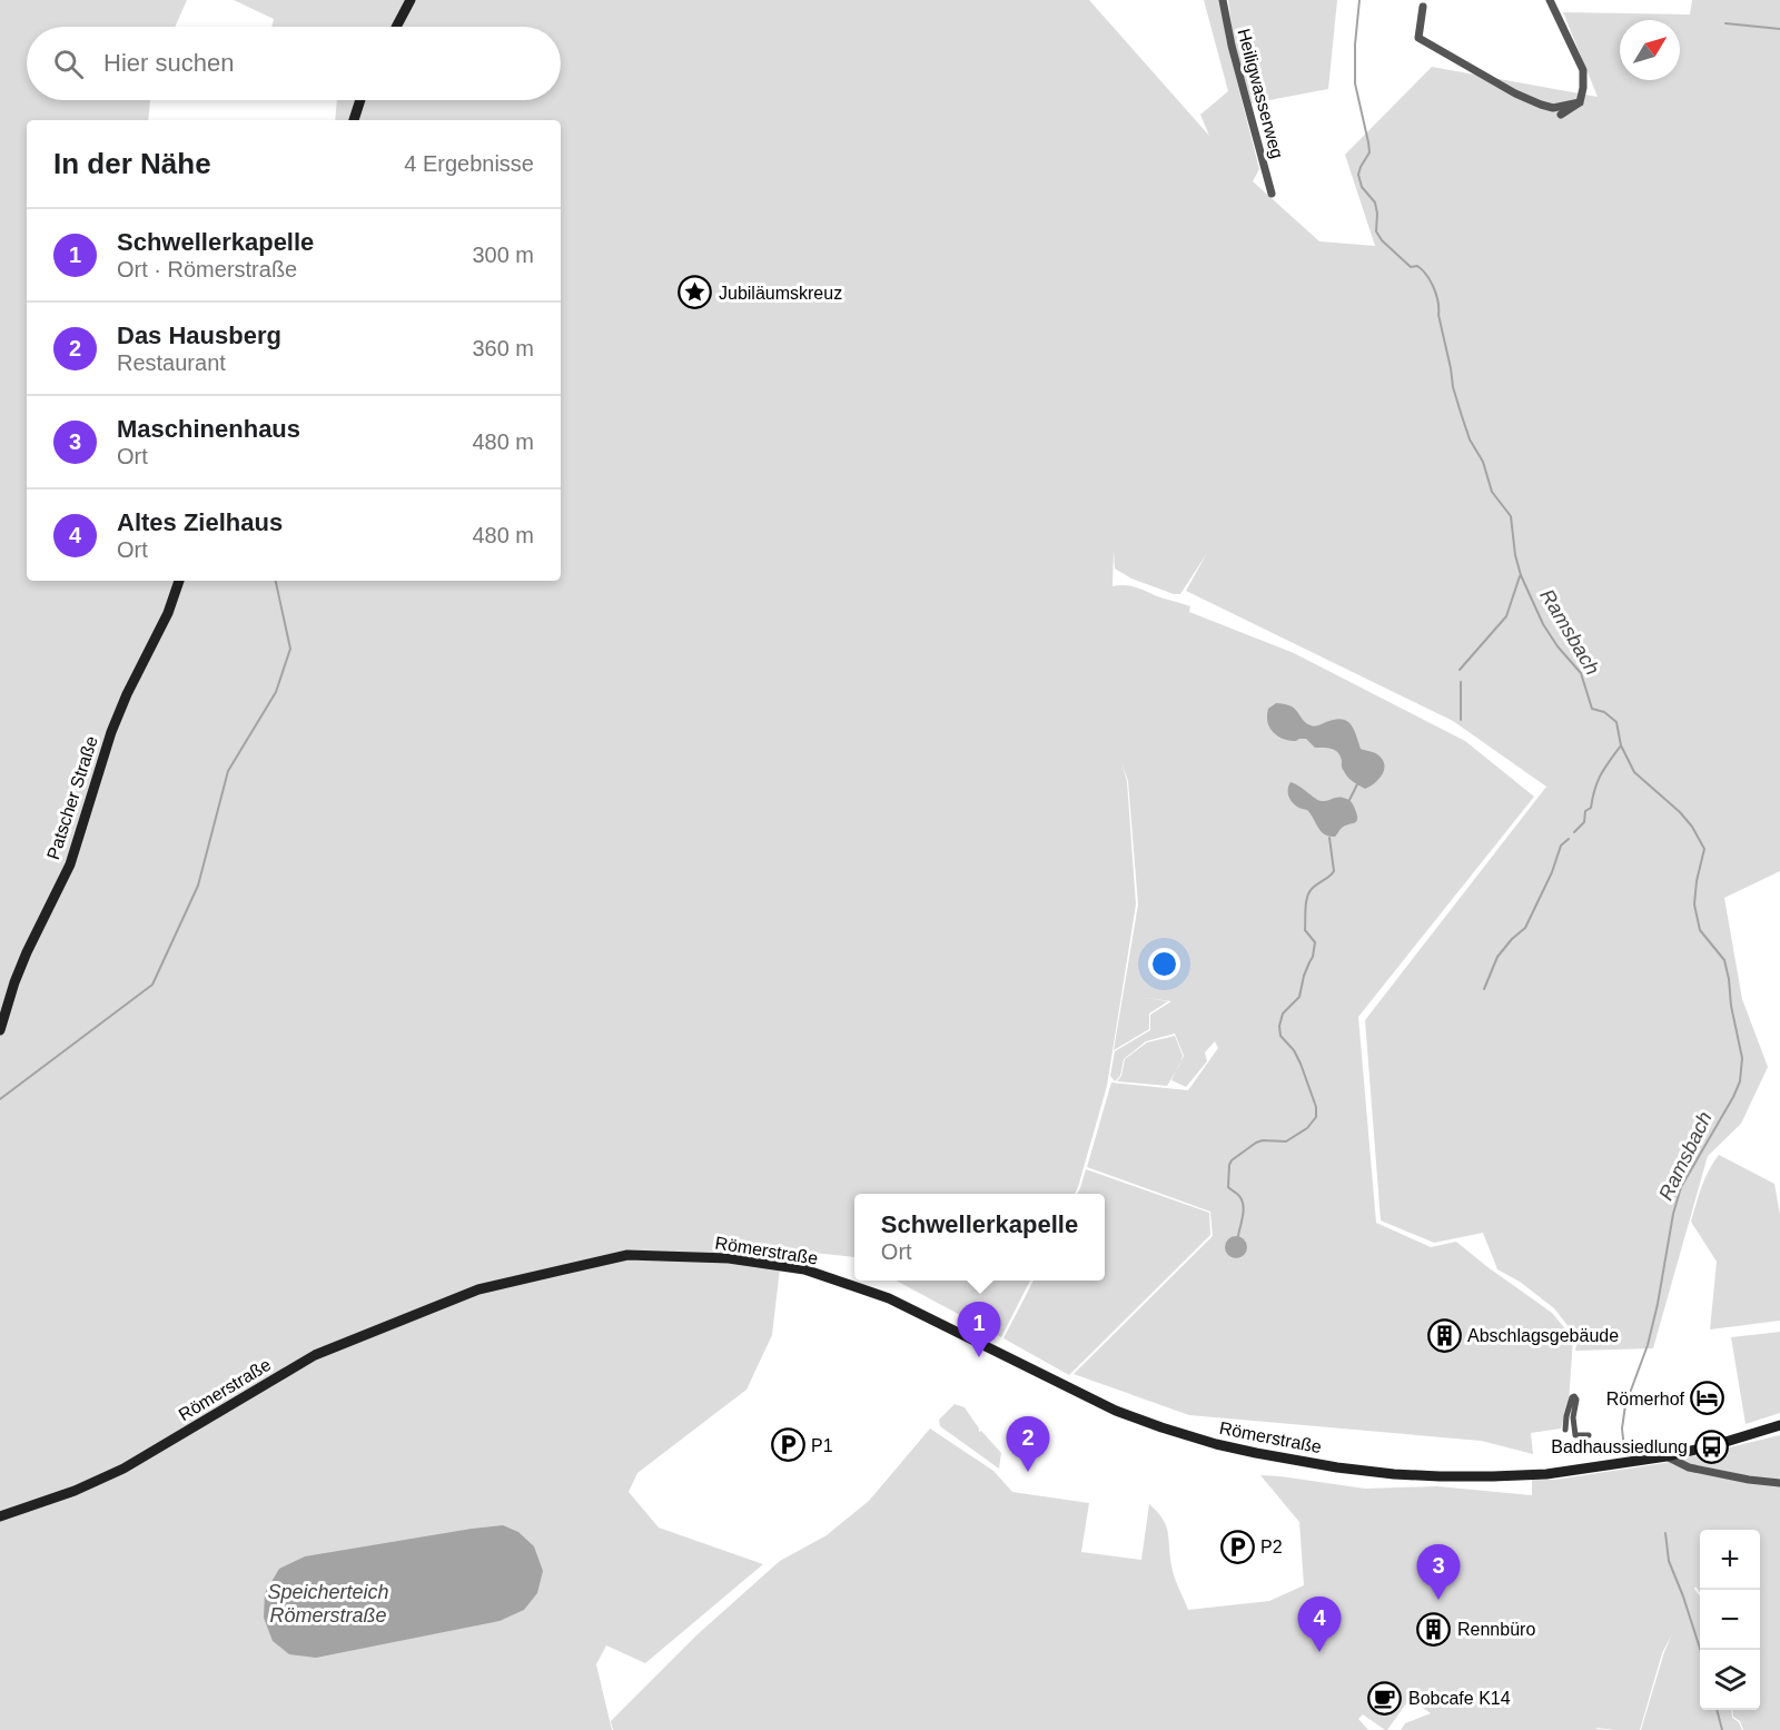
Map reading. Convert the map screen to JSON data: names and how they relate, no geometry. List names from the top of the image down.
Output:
{
  "streets": {
    "main road": ["Patscher Straße", "Römerstraße"],
    "street": ["Heiligwasserweg"]
  },
  "water": ["Ramsbach", "Speicherteich Römerstraße"],
  "places": {
    "place": ["Jubiläumskreuz"],
    "building": ["Abschlagsgebäude", "Rennbüro"],
    "hotel": ["Römerhof"],
    "parking": ["P1", "P2"],
    "bus stop": ["Badhaussiedlung"],
    "cafe": ["Bobcafe K14"]
  },
  "north": "top right",
  "page": {
    "search": "Hier suchen",
    "heading": ["In der Nähe", "4 Ergebnisse"],
    "list": [
      {
        "mark": "1",
        "name": "Schwellerkapelle",
        "note": "Ort · Römerstraße",
        "value": "300 m"
      },
      {
        "mark": "2",
        "name": "Das Hausberg",
        "note": "Restaurant",
        "value": "360 m"
      },
      {
        "mark": "3",
        "name": "Maschinenhaus",
        "note": "Ort",
        "value": "480 m"
      },
      {
        "mark": "4",
        "name": "Altes Zielhaus",
        "note": "Ort",
        "value": "480 m"
      }
    ],
    "popup": ["Schwellerkapelle", "Ort"],
    "pins": [
      "1",
      "2",
      "3",
      "4"
    ],
    "map_buttons": ["+", "−"]
  }
}
